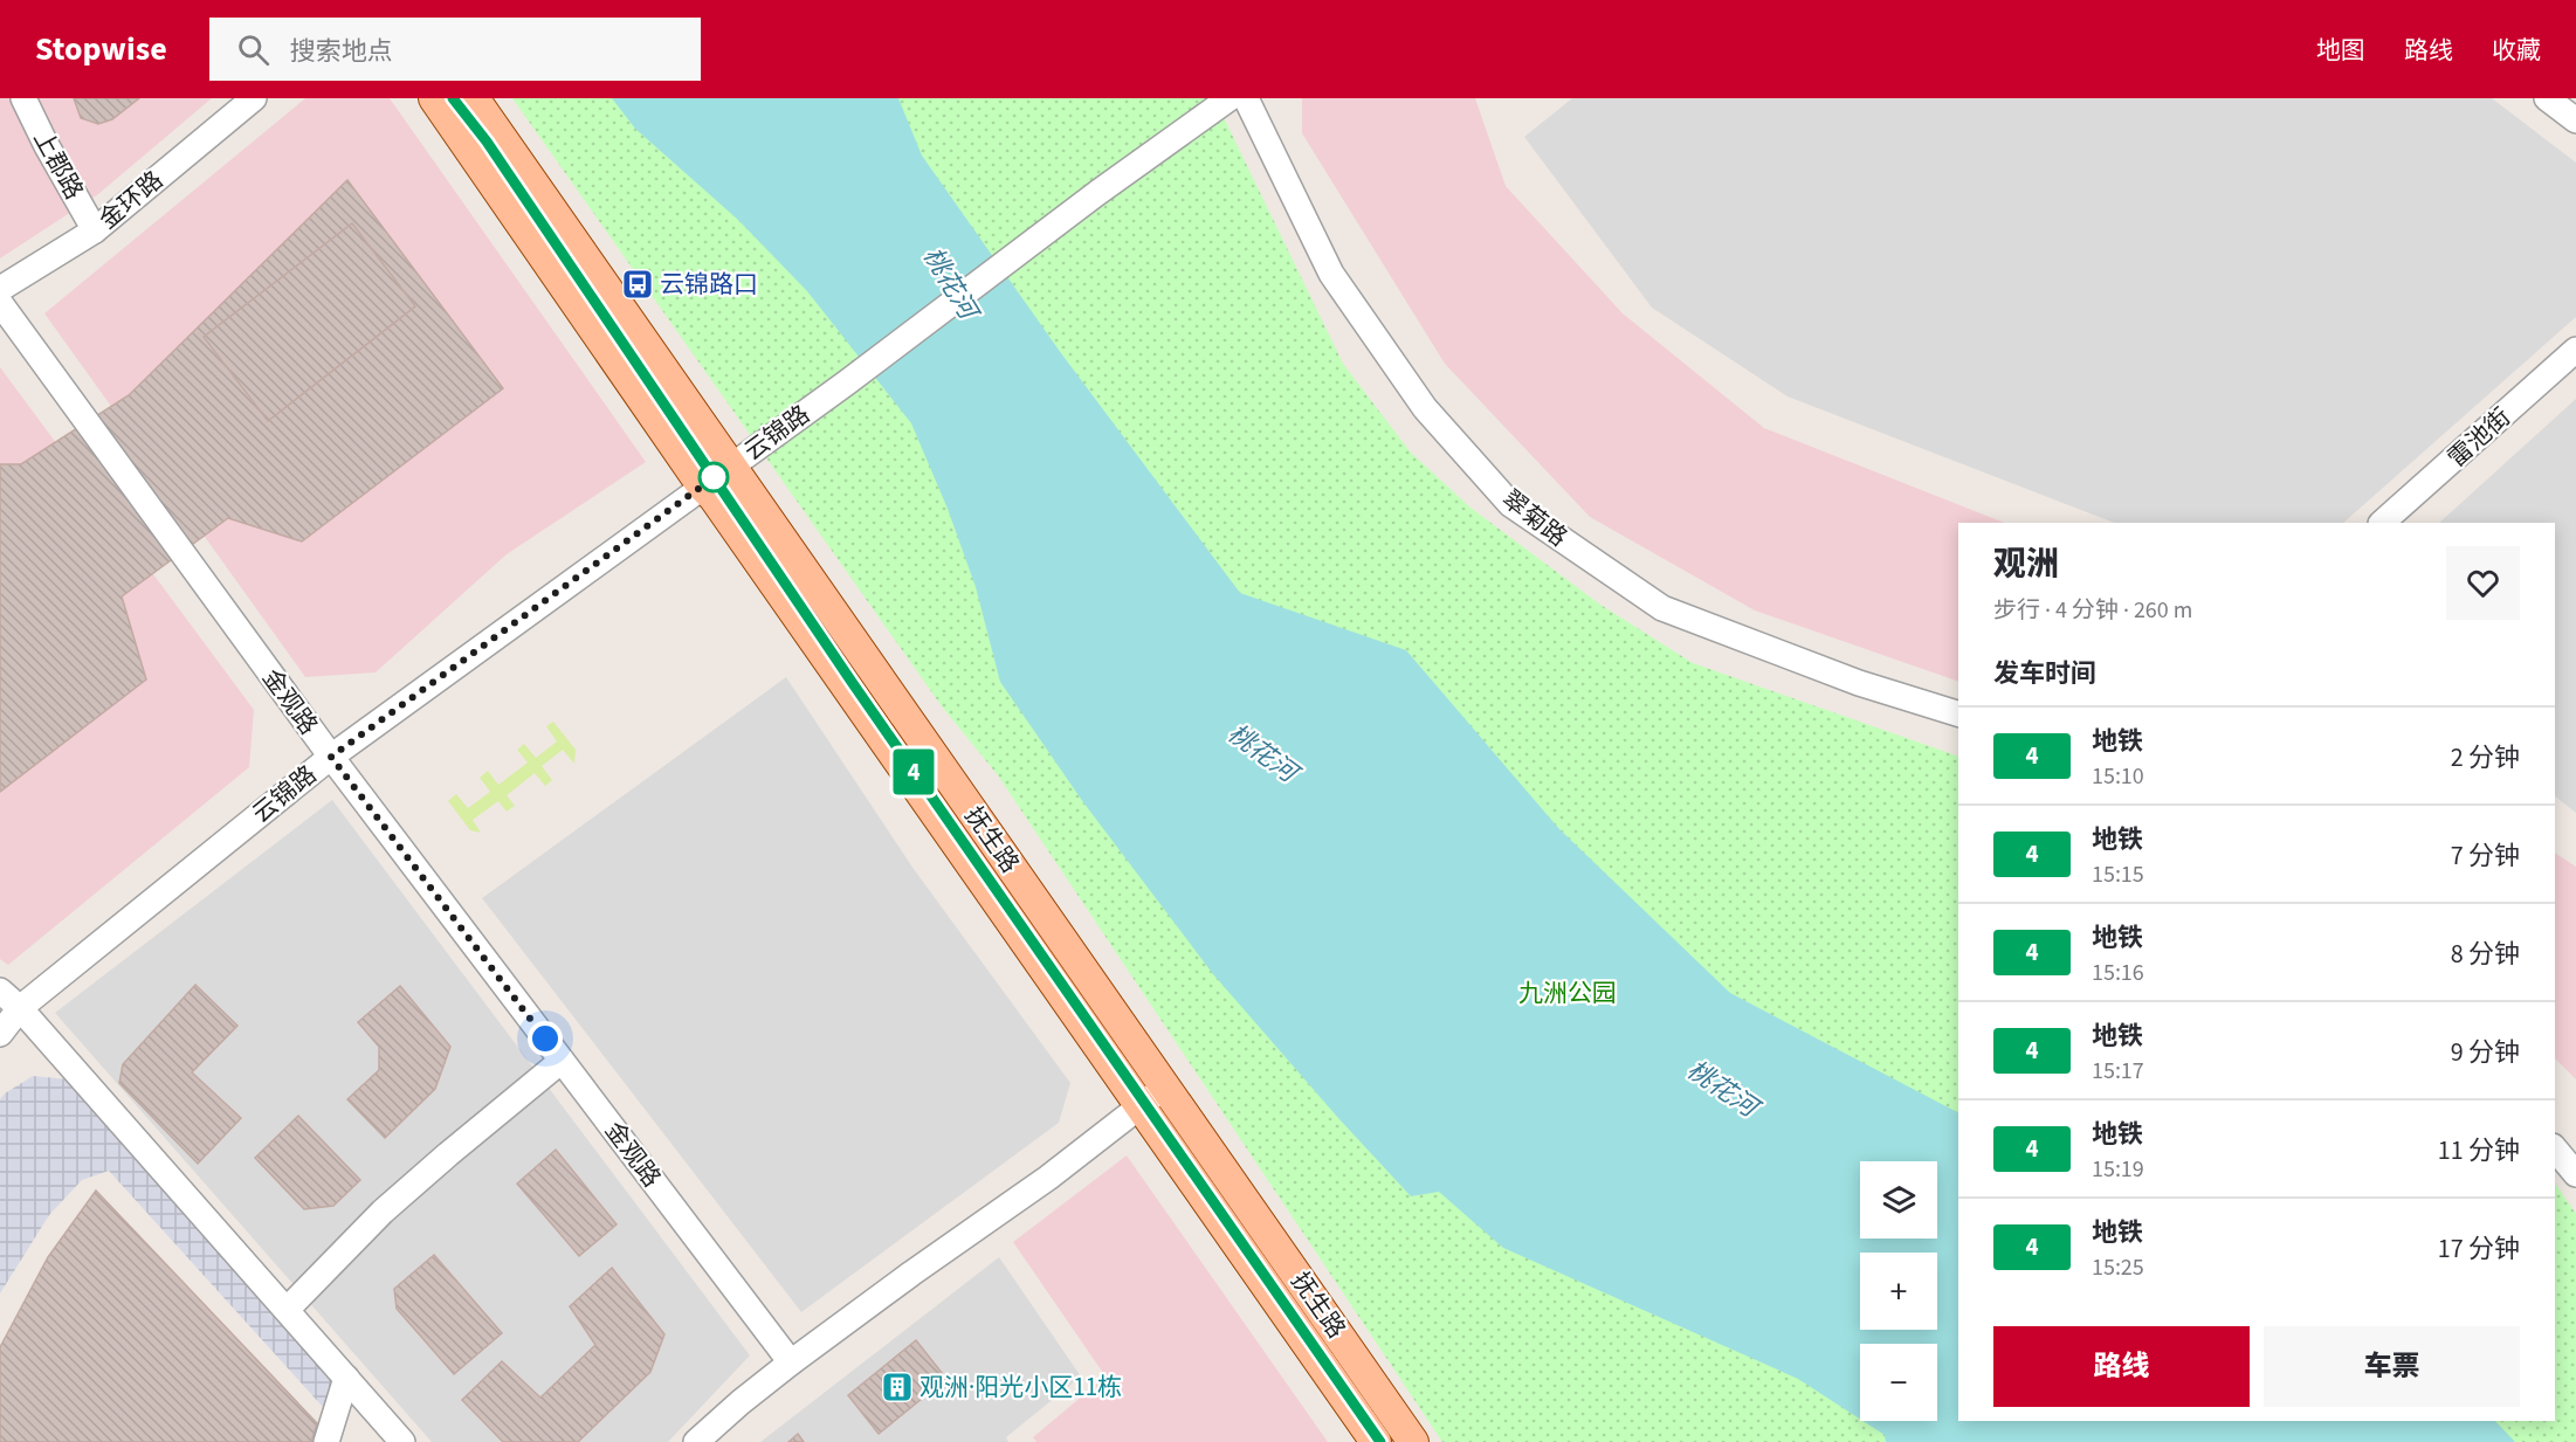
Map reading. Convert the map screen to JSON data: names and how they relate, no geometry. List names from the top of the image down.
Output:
{
  "streets": {
    "main road": ["抚生路"],
    "street": [
      "上郡路",
      "金环路",
      "云锦路",
      "雷池街",
      "翠菊路",
      "金观路"
    ]
  },
  "crossings": [
    ["上郡路", "金环路"],
    ["云锦路", "金观路"],
    ["云锦路", "抚生路"]
  ],
  "water": ["桃花河"],
  "parks": ["九洲公园"],
  "places": {
    "bus stop": ["云锦路口"],
    "building": ["观洲·阳光小区11栋"]
  },
  "lines": ["metro line 4"],
  "page": {
    "header": "Stopwise",
    "search": "搜索地点",
    "nav": ["地图", "路线", "收藏"],
    "on_map": "4",
    "heading": [
      ["观洲", "步行 · 4 分钟 · 260 m"],
      "发车时间"
    ],
    "list": [
      {
        "mark": "4",
        "name": "地铁",
        "note": "15:10",
        "value": "2 分钟"
      },
      {
        "mark": "4",
        "name": "地铁",
        "note": "15:15",
        "value": "7 分钟"
      },
      {
        "mark": "4",
        "name": "地铁",
        "note": "15:16",
        "value": "8 分钟"
      },
      {
        "mark": "4",
        "name": "地铁",
        "note": "15:17",
        "value": "9 分钟"
      },
      {
        "mark": "4",
        "name": "地铁",
        "note": "15:19",
        "value": "11 分钟"
      },
      {
        "mark": "4",
        "name": "地铁",
        "note": "15:25",
        "value": "17 分钟"
      }
    ],
    "map_buttons": ["+", "−"],
    "buttons": ["路线", "车票"]
  }
}
